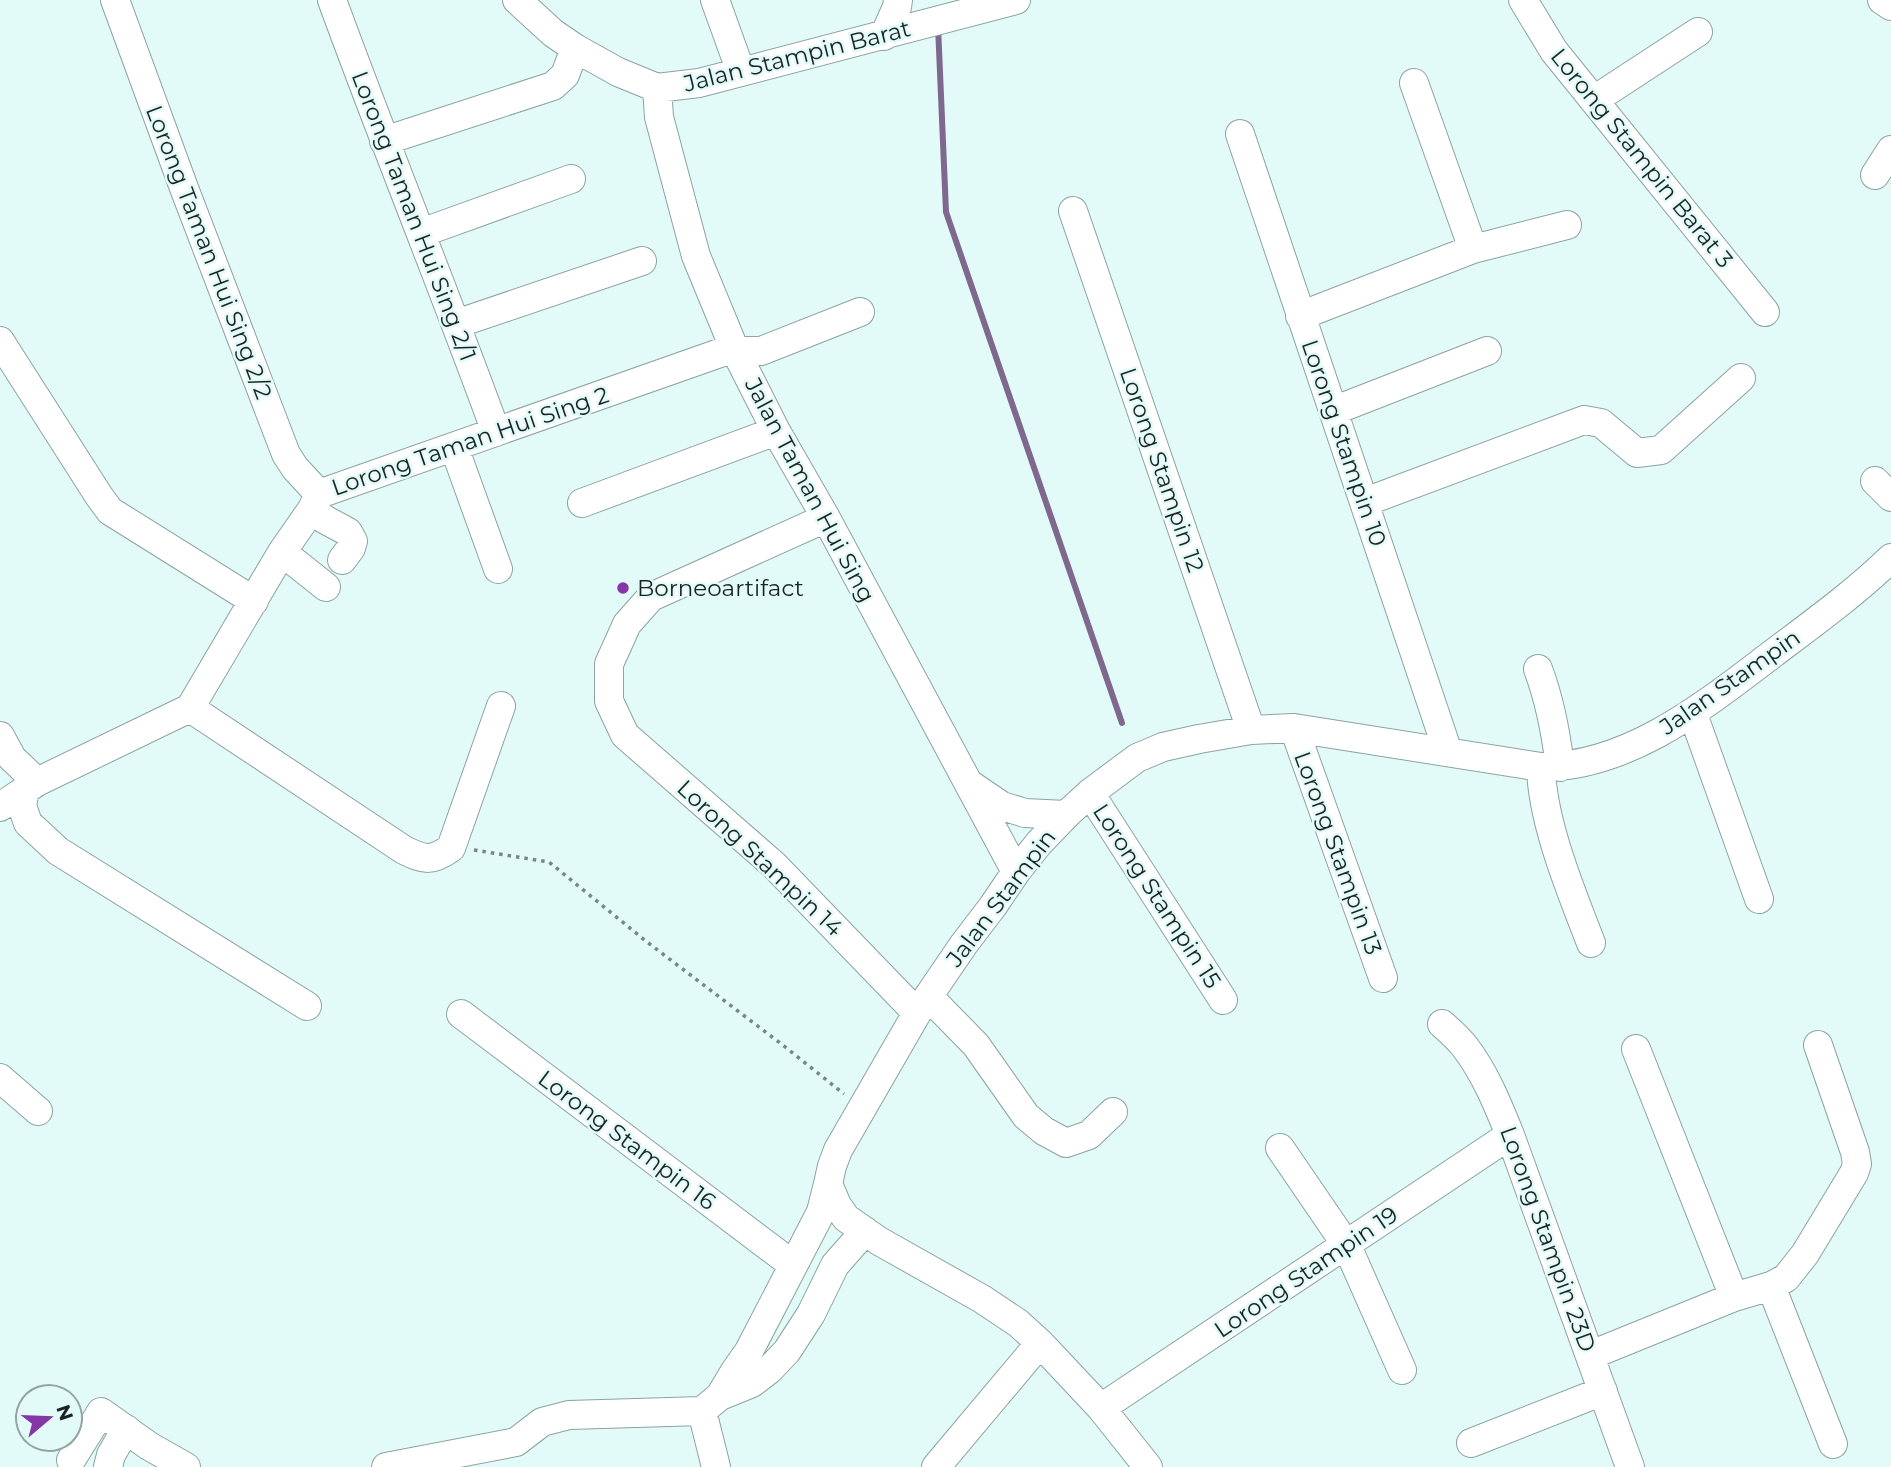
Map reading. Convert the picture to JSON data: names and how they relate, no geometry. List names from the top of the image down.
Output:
{
  "streets": {
    "street": [
      "Jalan Stampin Barat",
      "Lorong Stampin Barat 3",
      "Lorong Taman Hui Sing 2/1",
      "Lorong Taman Hui Sing 2/2",
      "Lorong Taman Hui Sing 2",
      "Lorong Stampin 10",
      "Lorong Stampin 12",
      "Jalan Taman Hui Sing",
      "Jalan Stampin",
      "Lorong Stampin 13",
      "Lorong Stampin 14",
      "Lorong Stampin 15",
      "Lorong Stampin 16",
      "Lorong Stampin 23D",
      "Lorong Stampin 19"
    ]
  },
  "crossings": [
    ["Jalan Stampin Barat", "Jalan Taman Hui Sing"],
    ["Lorong Taman Hui Sing 2/1", "Lorong Taman Hui Sing 2"],
    ["Lorong Taman Hui Sing 2/2", "Lorong Taman Hui Sing 2"],
    ["Lorong Taman Hui Sing 2", "Jalan Taman Hui Sing"],
    ["Lorong Stampin 10", "Jalan Stampin"],
    ["Lorong Stampin 12", "Jalan Stampin"],
    ["Jalan Taman Hui Sing", "Jalan Stampin"],
    ["Jalan Taman Hui Sing", "Lorong Stampin 14"],
    ["Jalan Stampin", "Lorong Stampin 13"],
    ["Jalan Stampin", "Lorong Stampin 14"],
    ["Jalan Stampin", "Lorong Stampin 15"],
    ["Lorong Stampin 23D", "Lorong Stampin 19"]
  ],
  "places": ["Borneoartifact"],
  "north": "right"
}
